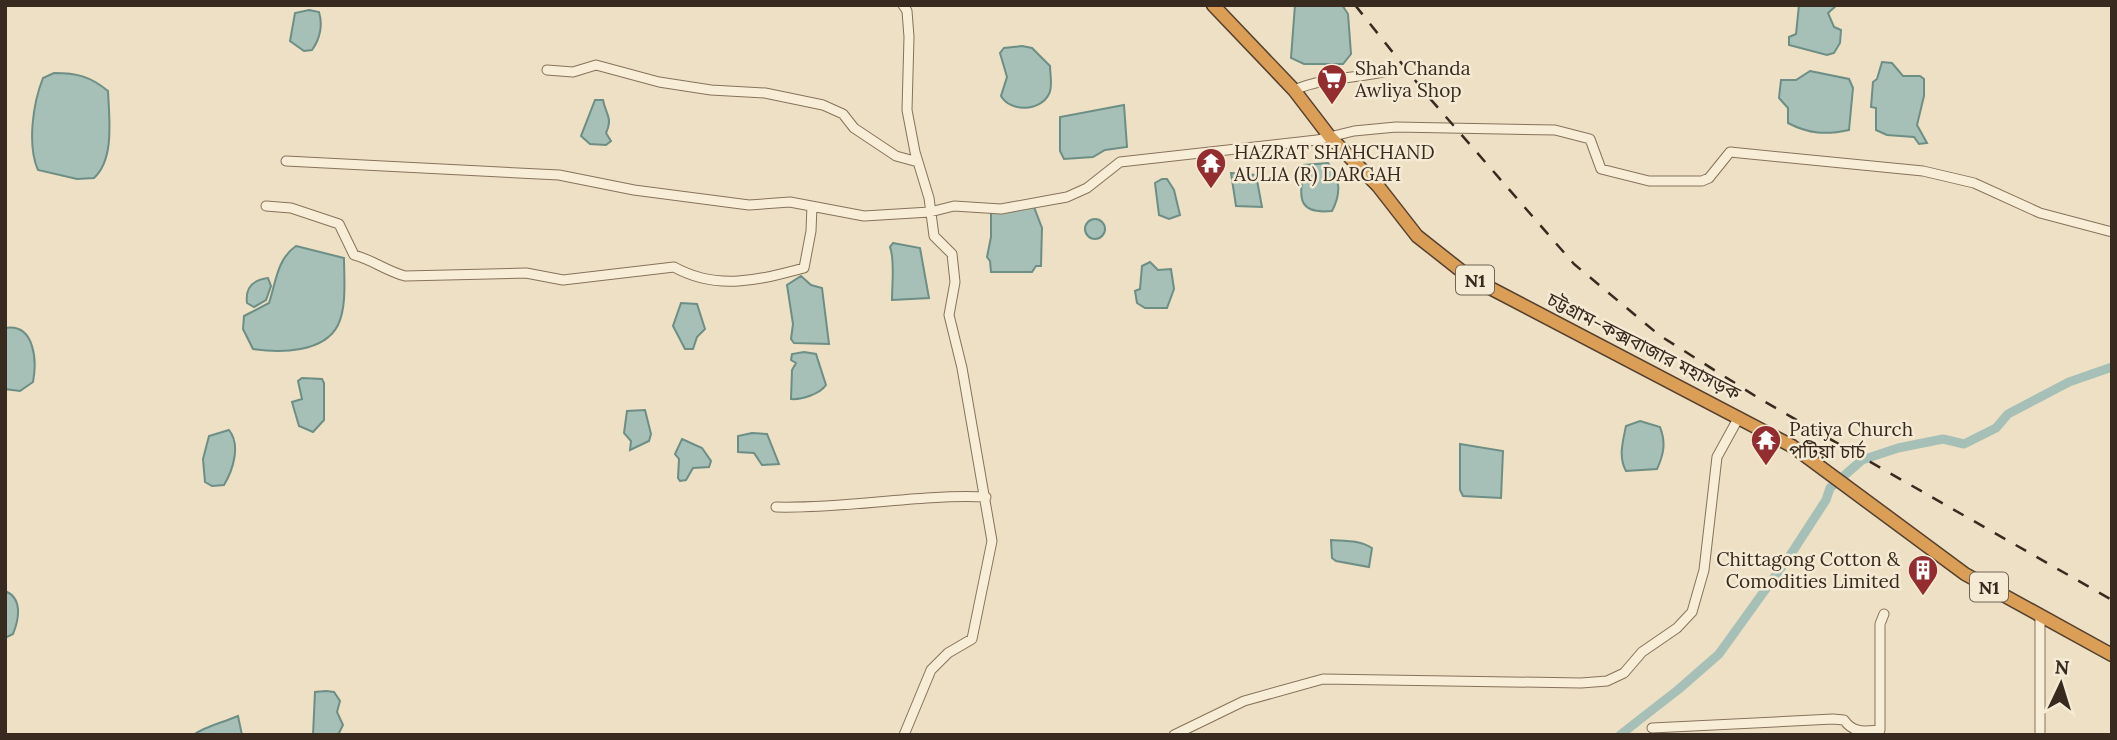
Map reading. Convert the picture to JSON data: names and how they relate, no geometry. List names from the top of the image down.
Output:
{
  "streets": {
    "highway": ["N1", "চট্টগ্রাম-কক্সবাজার মহাসড়ক"]
  },
  "places": {
    "supermarket": ["Shah Chanda Awliya Shop"],
    "temple": ["HAZRAT SHAHCHAND AULIA (R) DARGAH", "Patiya Church পটিয়া চার্চ"],
    "building": ["Chittagong Cotton & Comodities Limited"]
  },
  "north": "top"
}
